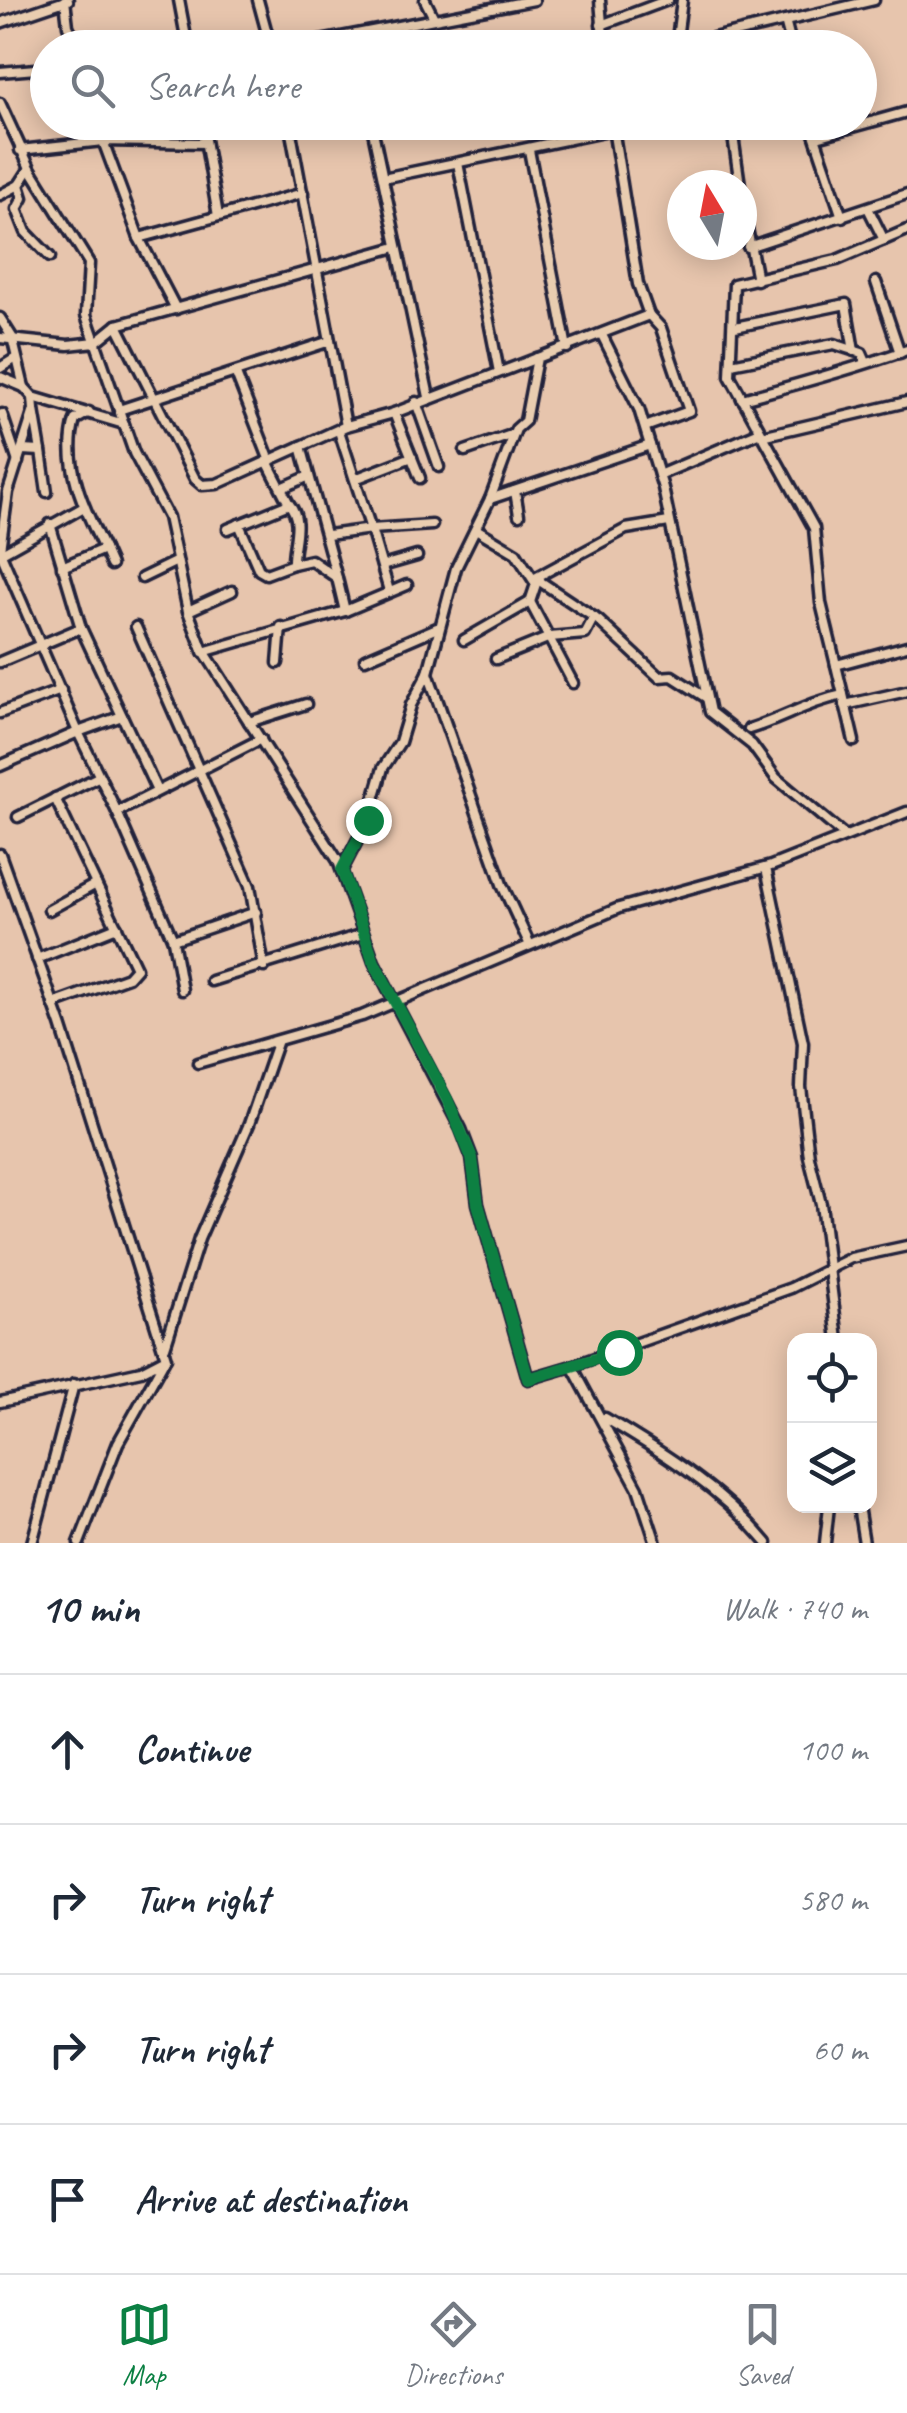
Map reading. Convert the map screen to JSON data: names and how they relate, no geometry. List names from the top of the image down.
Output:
{
  "north": "top",
  "page": {
    "search": "Search here",
    "heading": ["10 min", "Walk · 740 m"],
    "list": [
      ["Continue", "100 m"],
      ["Turn right", "580 m"],
      ["Turn right", "60 m"],
      "Arrive at destination"
    ],
    "nav": ["Map", "Directions", "Saved"]
  }
}
